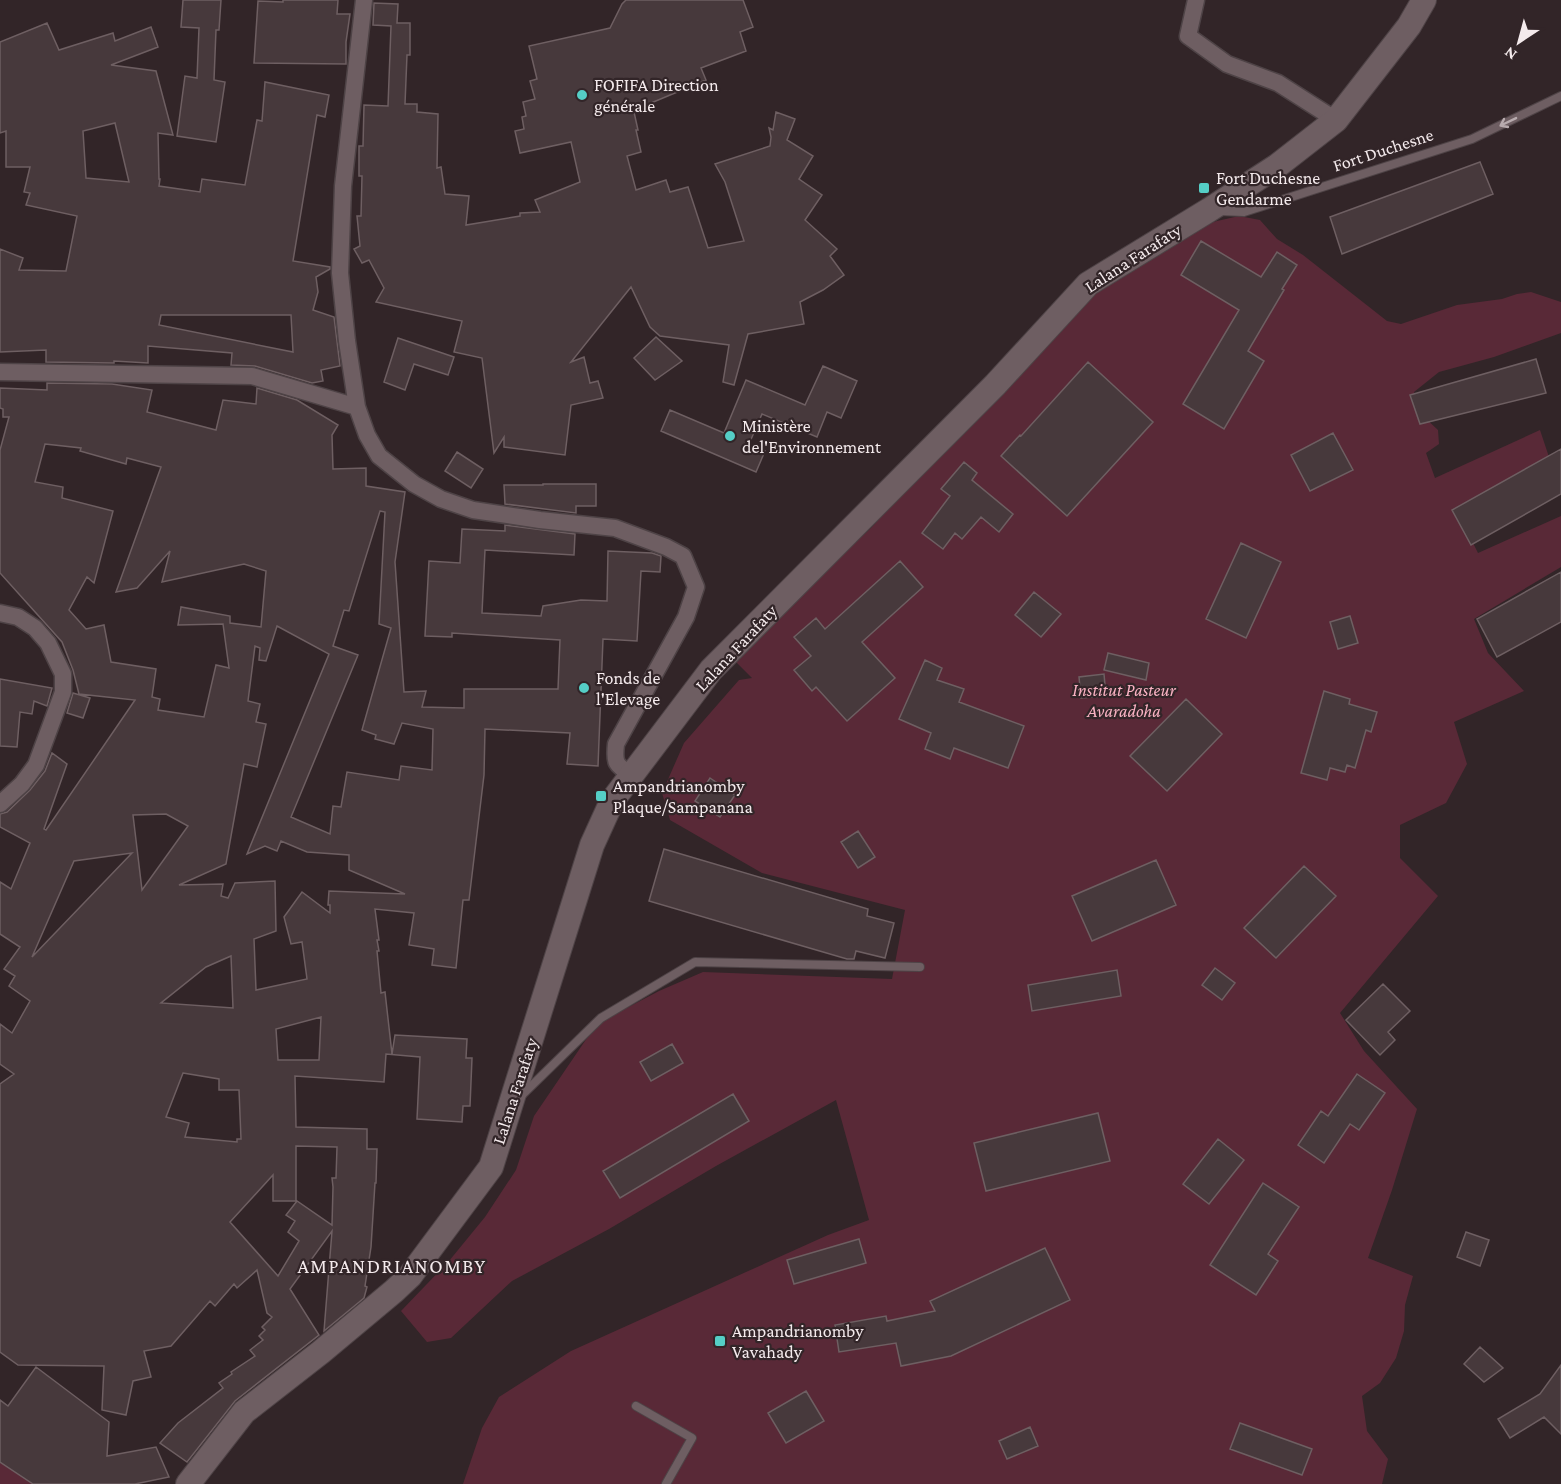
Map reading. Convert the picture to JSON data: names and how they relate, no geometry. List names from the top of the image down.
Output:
{
  "streets": {
    "main road": ["Lalana Farafaty"],
    "lane": ["Fort Duchesne"]
  },
  "crossings": [
    ["Fort Duchesne", "Lalana Farafaty"]
  ],
  "one_way": ["Fort Duchesne"],
  "districts": ["AMPANDRIANOMBY"],
  "parks": ["Institut Pasteur Avaradoha"],
  "places": {
    "other": ["FOFIFA Direction générale", "Ministère del'Environnement", "Fonds de l'Elevage"],
    "transit": ["Fort Duchesne Gendarme", "Ampandrianomby Plaque/Sampanana", "Ampandrianomby Vavahady"]
  },
  "north": "bottom left"
}
